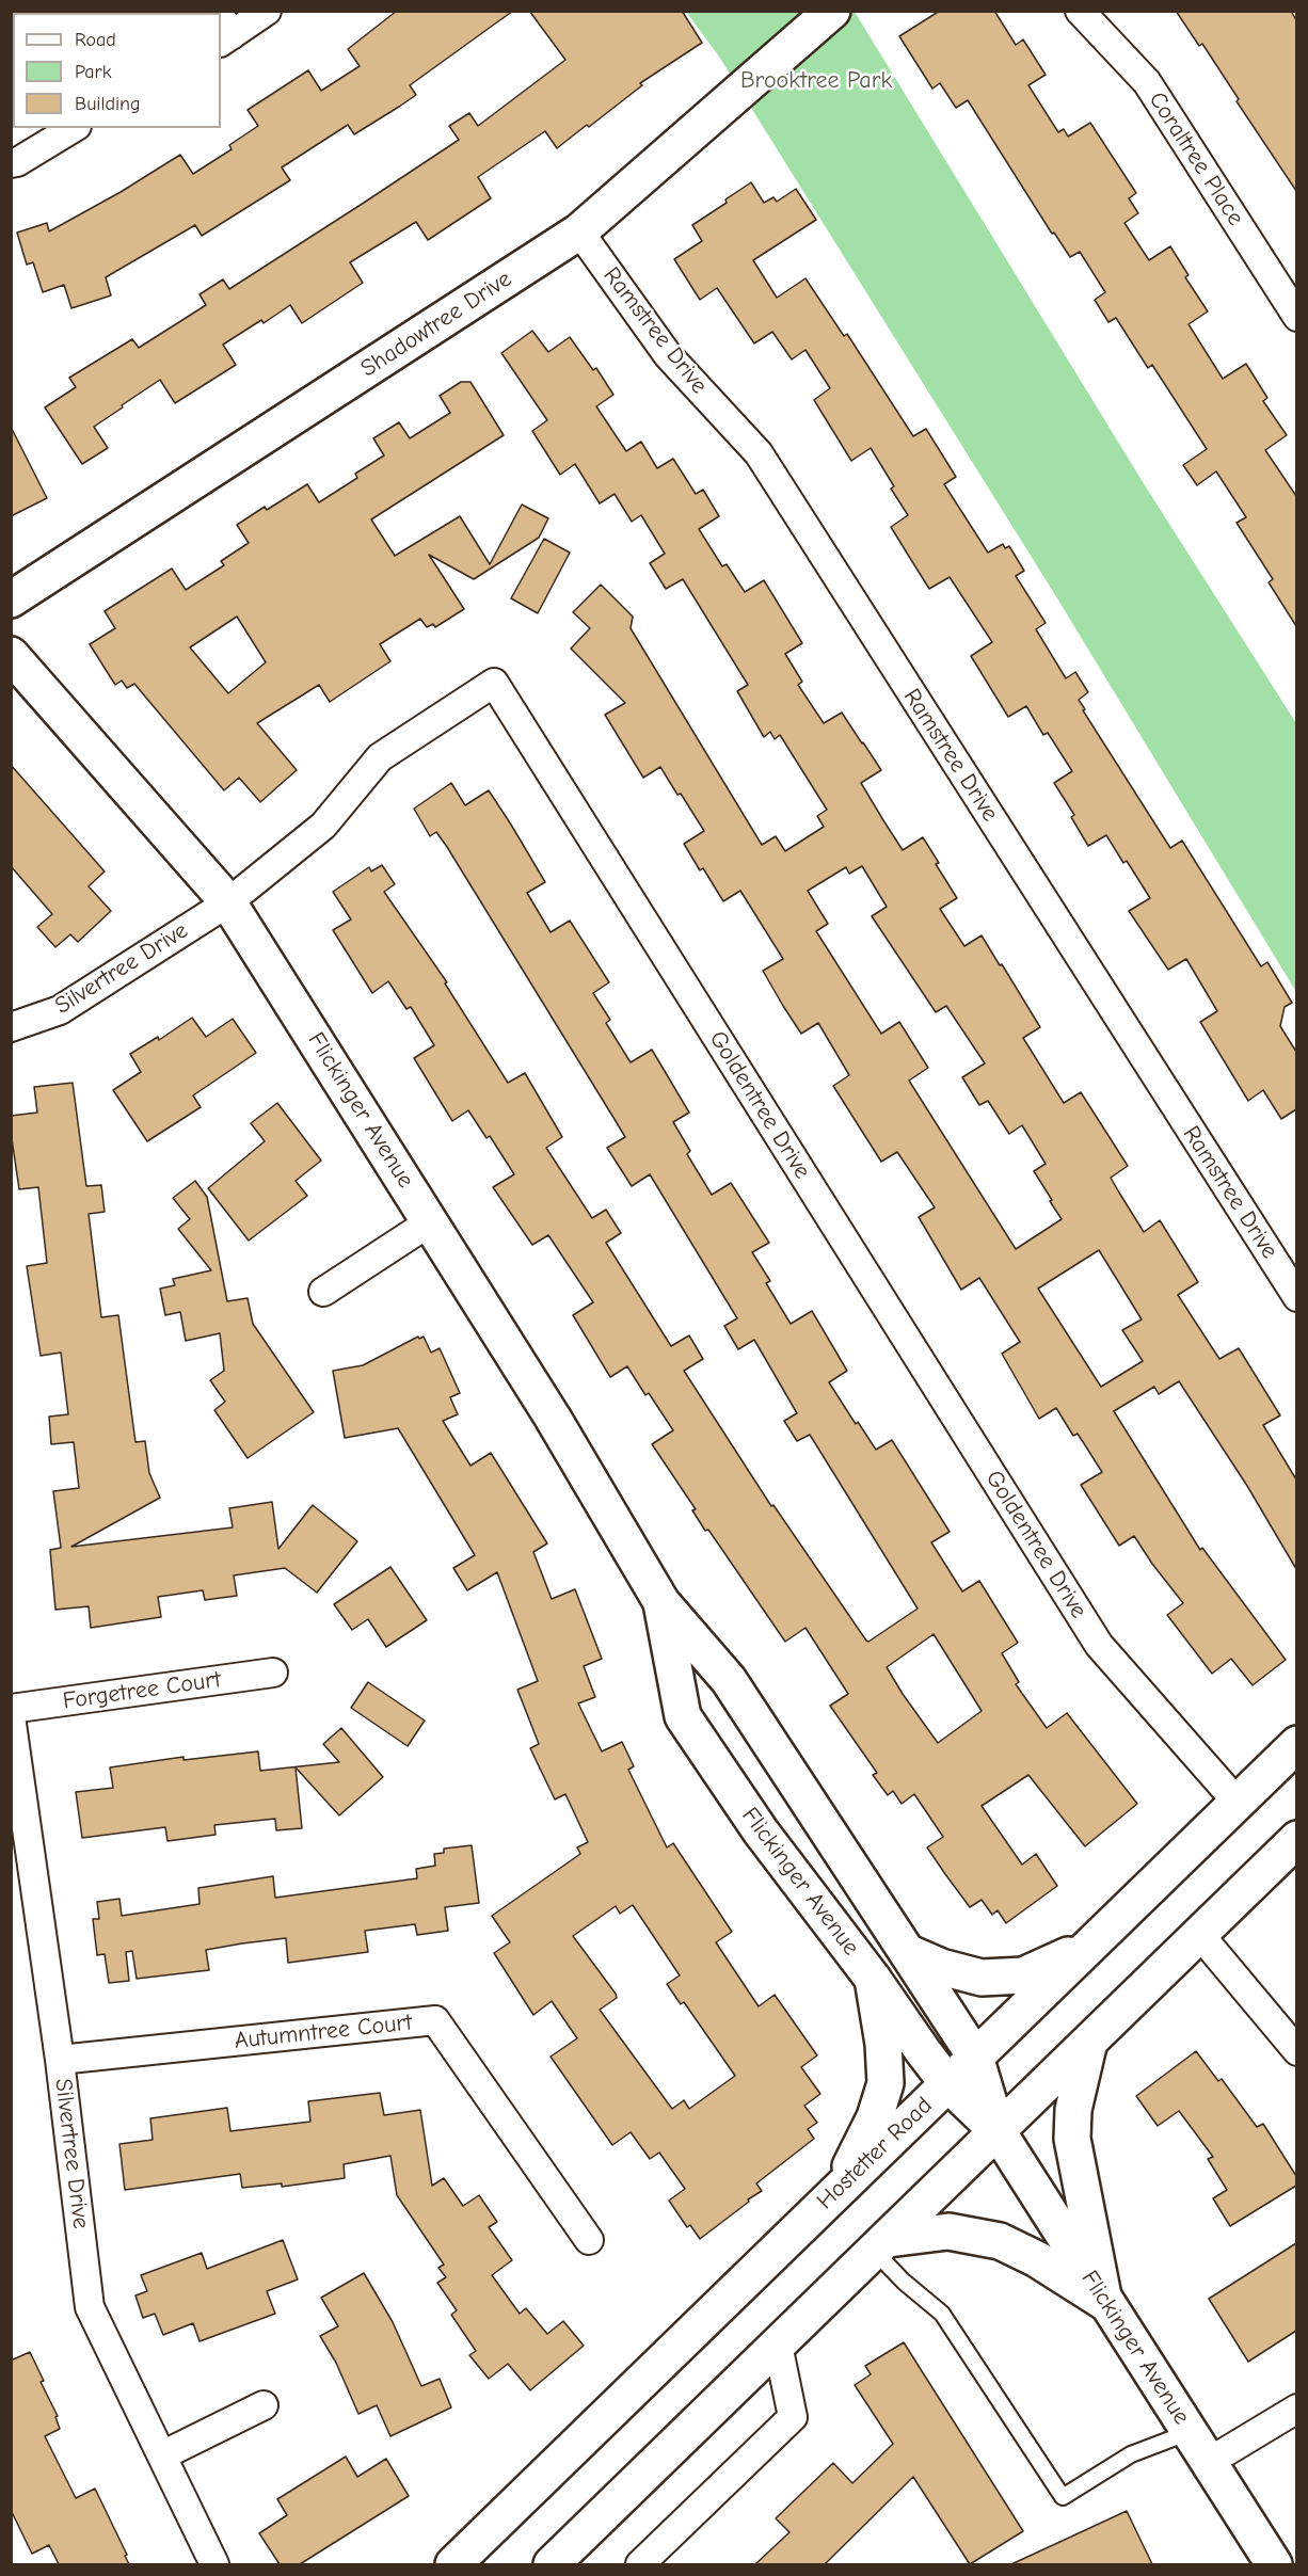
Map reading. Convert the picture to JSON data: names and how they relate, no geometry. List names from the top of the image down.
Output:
{
  "streets": {
    "main road": ["Shadowtree Drive", "Flickinger Avenue", "Hostetter Road"],
    "street": [
      "Coraltree Place",
      "Ramstree Drive",
      "Silvertree Drive",
      "Goldentree Drive",
      "Forgetree Court",
      "Autumntree Court"
    ]
  },
  "crossings": [
    ["Shadowtree Drive", "Ramstree Drive"],
    ["Silvertree Drive", "Goldentree Drive"],
    ["Silvertree Drive", "Flickinger Avenue"],
    ["Silvertree Drive", "Autumntree Court"],
    ["Goldentree Drive", "Flickinger Avenue"],
    ["Goldentree Drive", "Hostetter Road"],
    ["Flickinger Avenue", "Hostetter Road"]
  ],
  "parks": ["Brooktree Park"],
  "legend": ["Road", "Park", "Building"]
}
